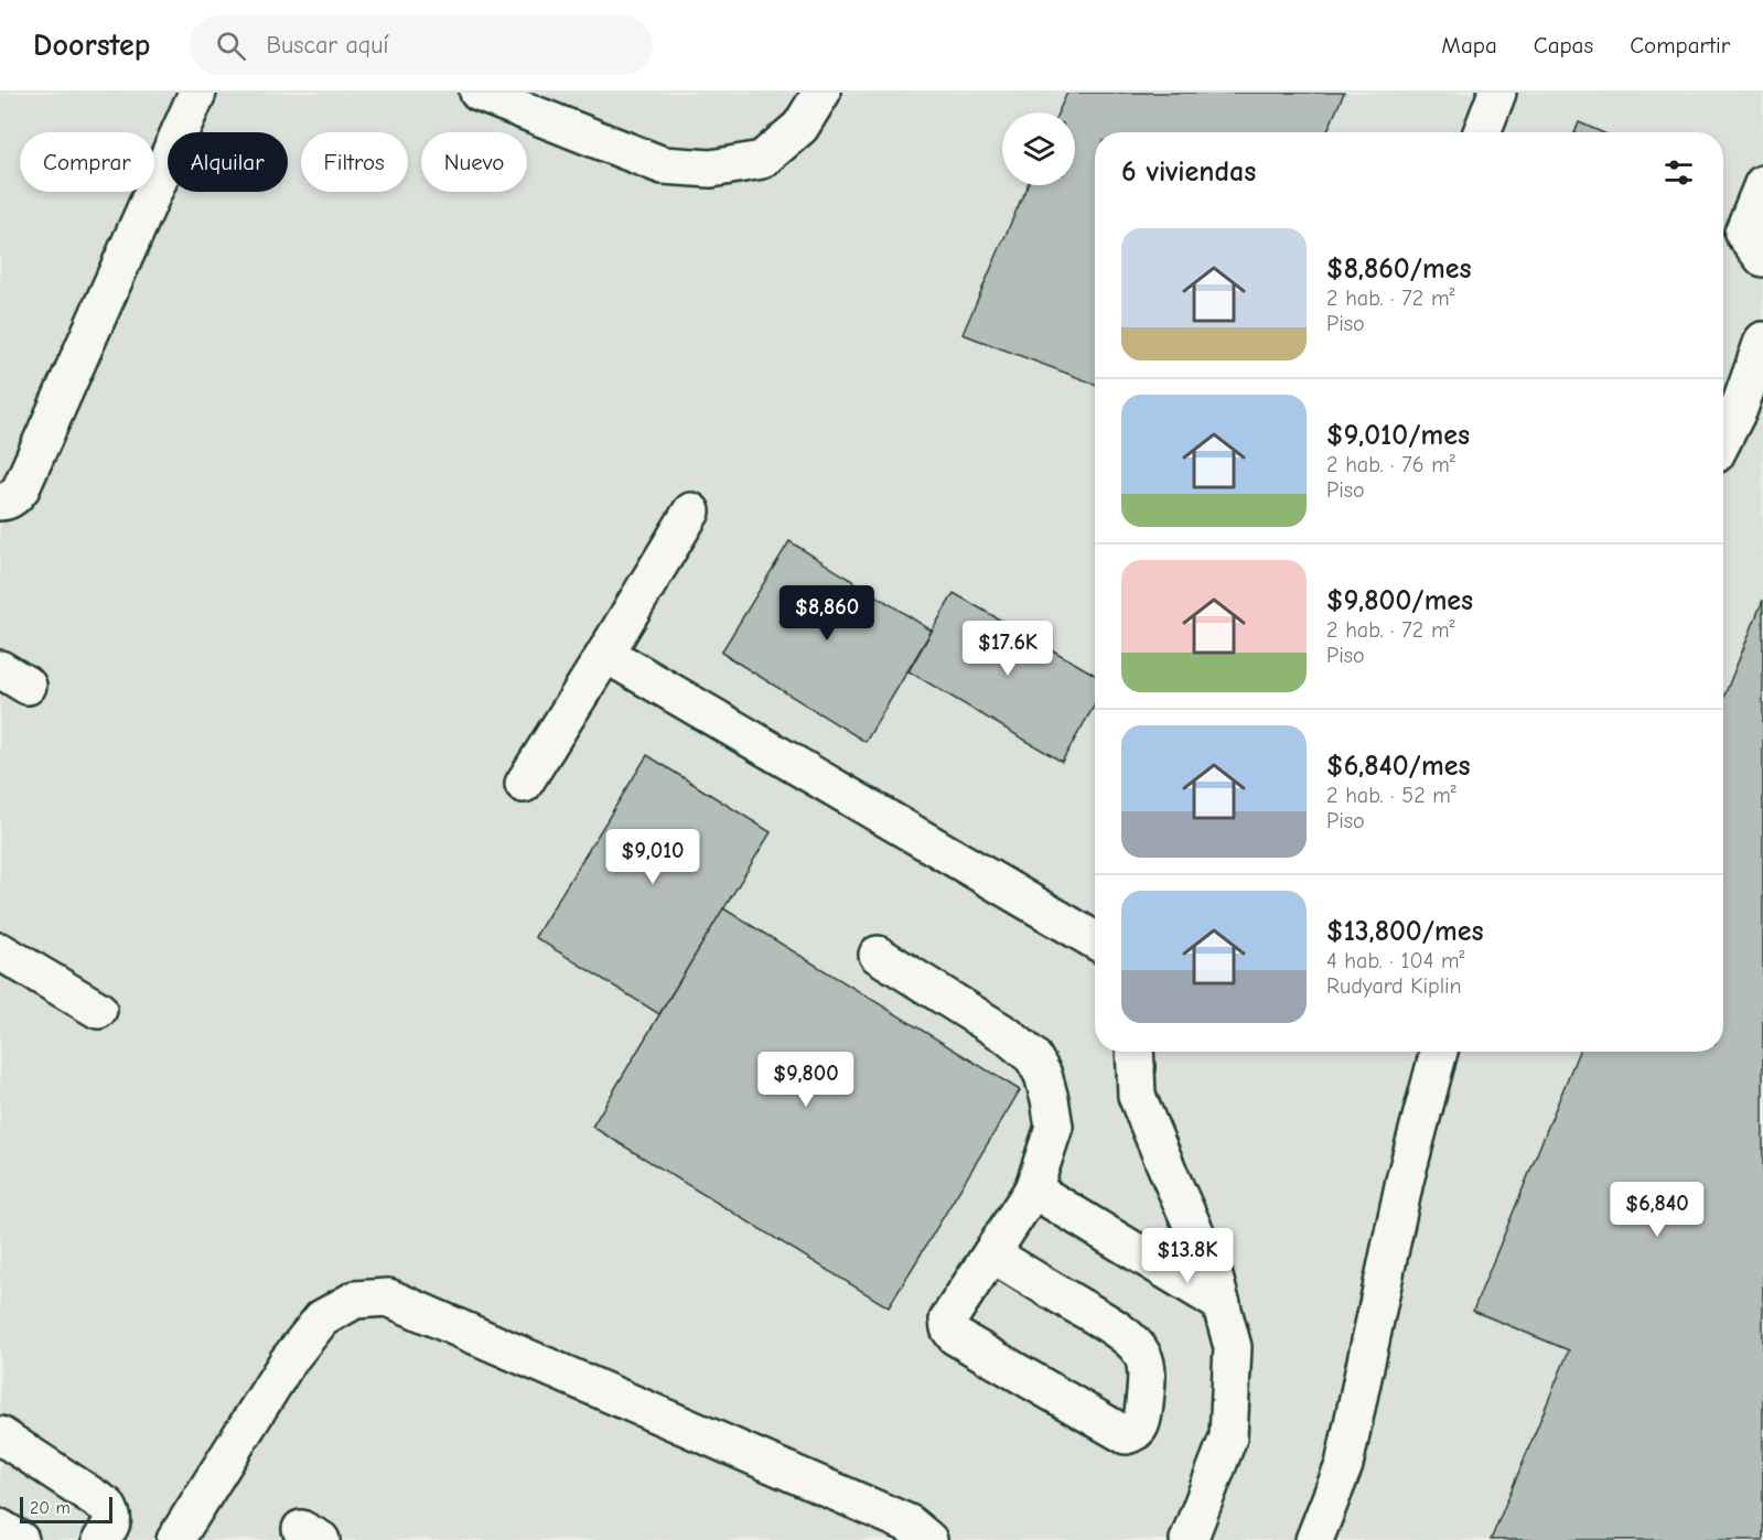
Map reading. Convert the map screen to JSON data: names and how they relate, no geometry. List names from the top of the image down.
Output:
{
  "scale_bar": "20 m",
  "page": {
    "header": "Doorstep",
    "search": "Buscar aquí",
    "nav": ["Mapa", "Capas", "Compartir"],
    "chip": [
      "Comprar",
      "Alquilar",
      "Filtros",
      "Nuevo"
    ],
    "heading": "6 viviendas",
    "list": [
      {
        "name": "$8,860/mes",
        "note": "2 hab. · 72 m² · Piso"
      },
      {
        "name": "$9,010/mes",
        "note": "2 hab. · 76 m² · Piso"
      },
      {
        "name": "$9,800/mes",
        "note": "2 hab. · 72 m² · Piso"
      },
      {
        "name": "$6,840/mes",
        "note": "2 hab. · 52 m² · Piso"
      },
      {
        "name": "$13,800/mes",
        "note": "4 hab. · 104 m² · Rudyard Kiplin"
      }
    ],
    "price": [
      "$8,860",
      "$17.6K",
      "$9,010",
      "$9,800",
      "$6,840",
      "$13.8K"
    ],
    "scale": "20 m"
  }
}
